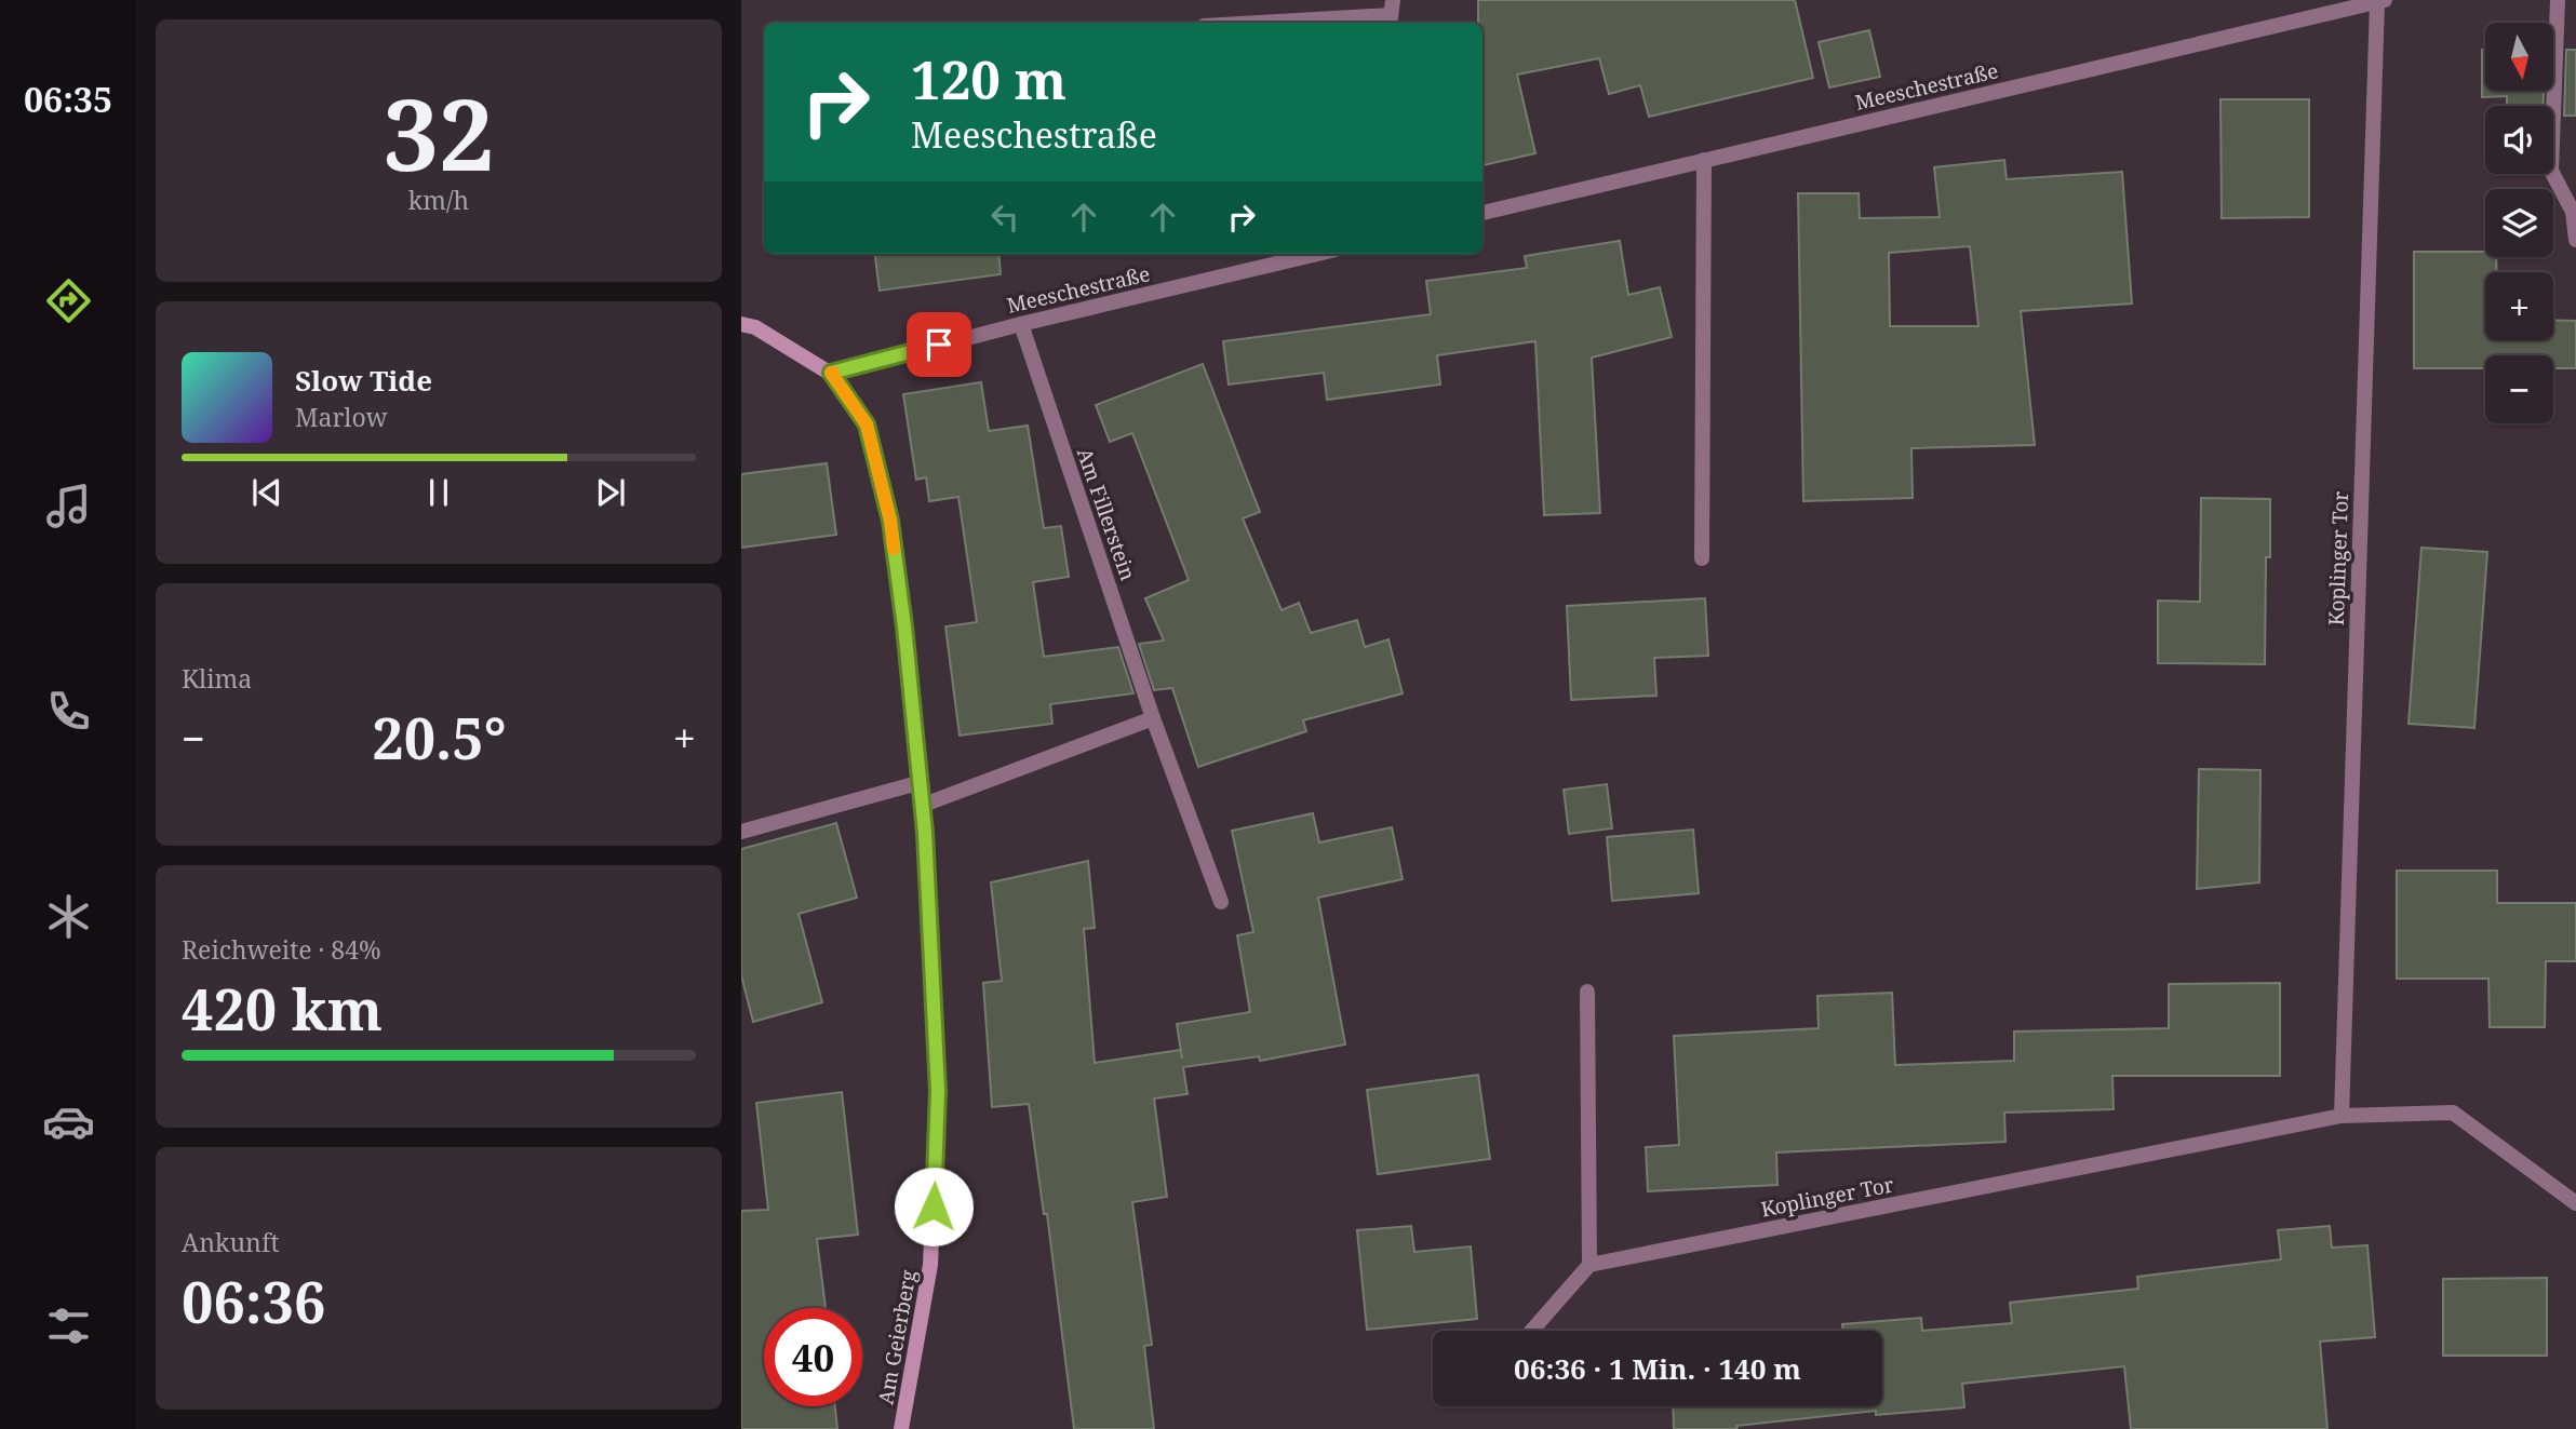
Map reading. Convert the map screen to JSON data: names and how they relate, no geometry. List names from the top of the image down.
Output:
{
  "streets": {
    "street": [
      "Meeschestraße",
      "Am Fillerstein",
      "Koplinger Tor",
      "Am Geierberg"
    ]
  },
  "crossings": [
    ["Meeschestraße", "Am Fillerstein"],
    ["Meeschestraße", "Koplinger Tor"],
    ["Meeschestraße", "Am Geierberg"]
  ],
  "north": "bottom",
  "page": {
    "tabs": "06:35",
    "tile": [
      ["32", "km/h"],
      "Klima",
      ["Reichweite · 84%", "420 km"],
      ["Ankunft", "06:36"]
    ],
    "map_buttons": ["+", "−"],
    "turn": ["120 m", "Meeschestraße"],
    "song": ["Slow Tide", "Marlow"],
    "heat": ["−", "20.5°", "+"],
    "limit": "40",
    "trip": "06:36 · 1 Min. · 140 m"
  }
}
